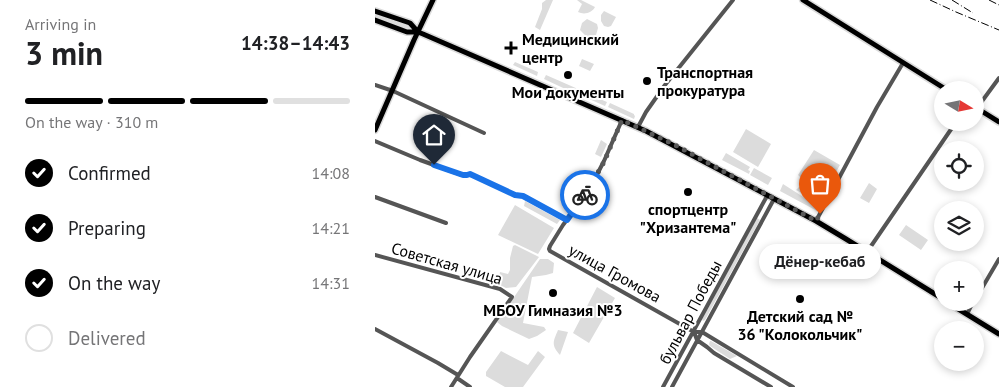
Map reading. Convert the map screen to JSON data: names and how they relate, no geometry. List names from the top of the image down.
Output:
{
  "streets": {
    "street": ["Советская улица", "улица Громова", "бульвар Победы"]
  },
  "crossings": [
    ["улица Громова", "бульвар Победы"]
  ],
  "places": {
    "health": ["Медицинский центр"],
    "other": [
      "Мои документы",
      "Транспортная прокуратура",
      "спортцентр \"Хризантема\"",
      "Дёнер-кебаб",
      "МБОУ Гимназия №3",
      "Детский сад № 36 \"Колокольчик\""
    ]
  },
  "north": "right",
  "page": {
    "heading": ["3 min", "Arriving in", "14:38–14:43"],
    "map_buttons": ["+", "−"],
    "bar": "On the way · 310 m",
    "list": [
      ["Confirmed", "14:08"],
      ["Preparing", "14:21"],
      ["On the way", "14:31"],
      "Delivered"
    ],
    "bubble": "Дёнер-кебаб"
  }
}
